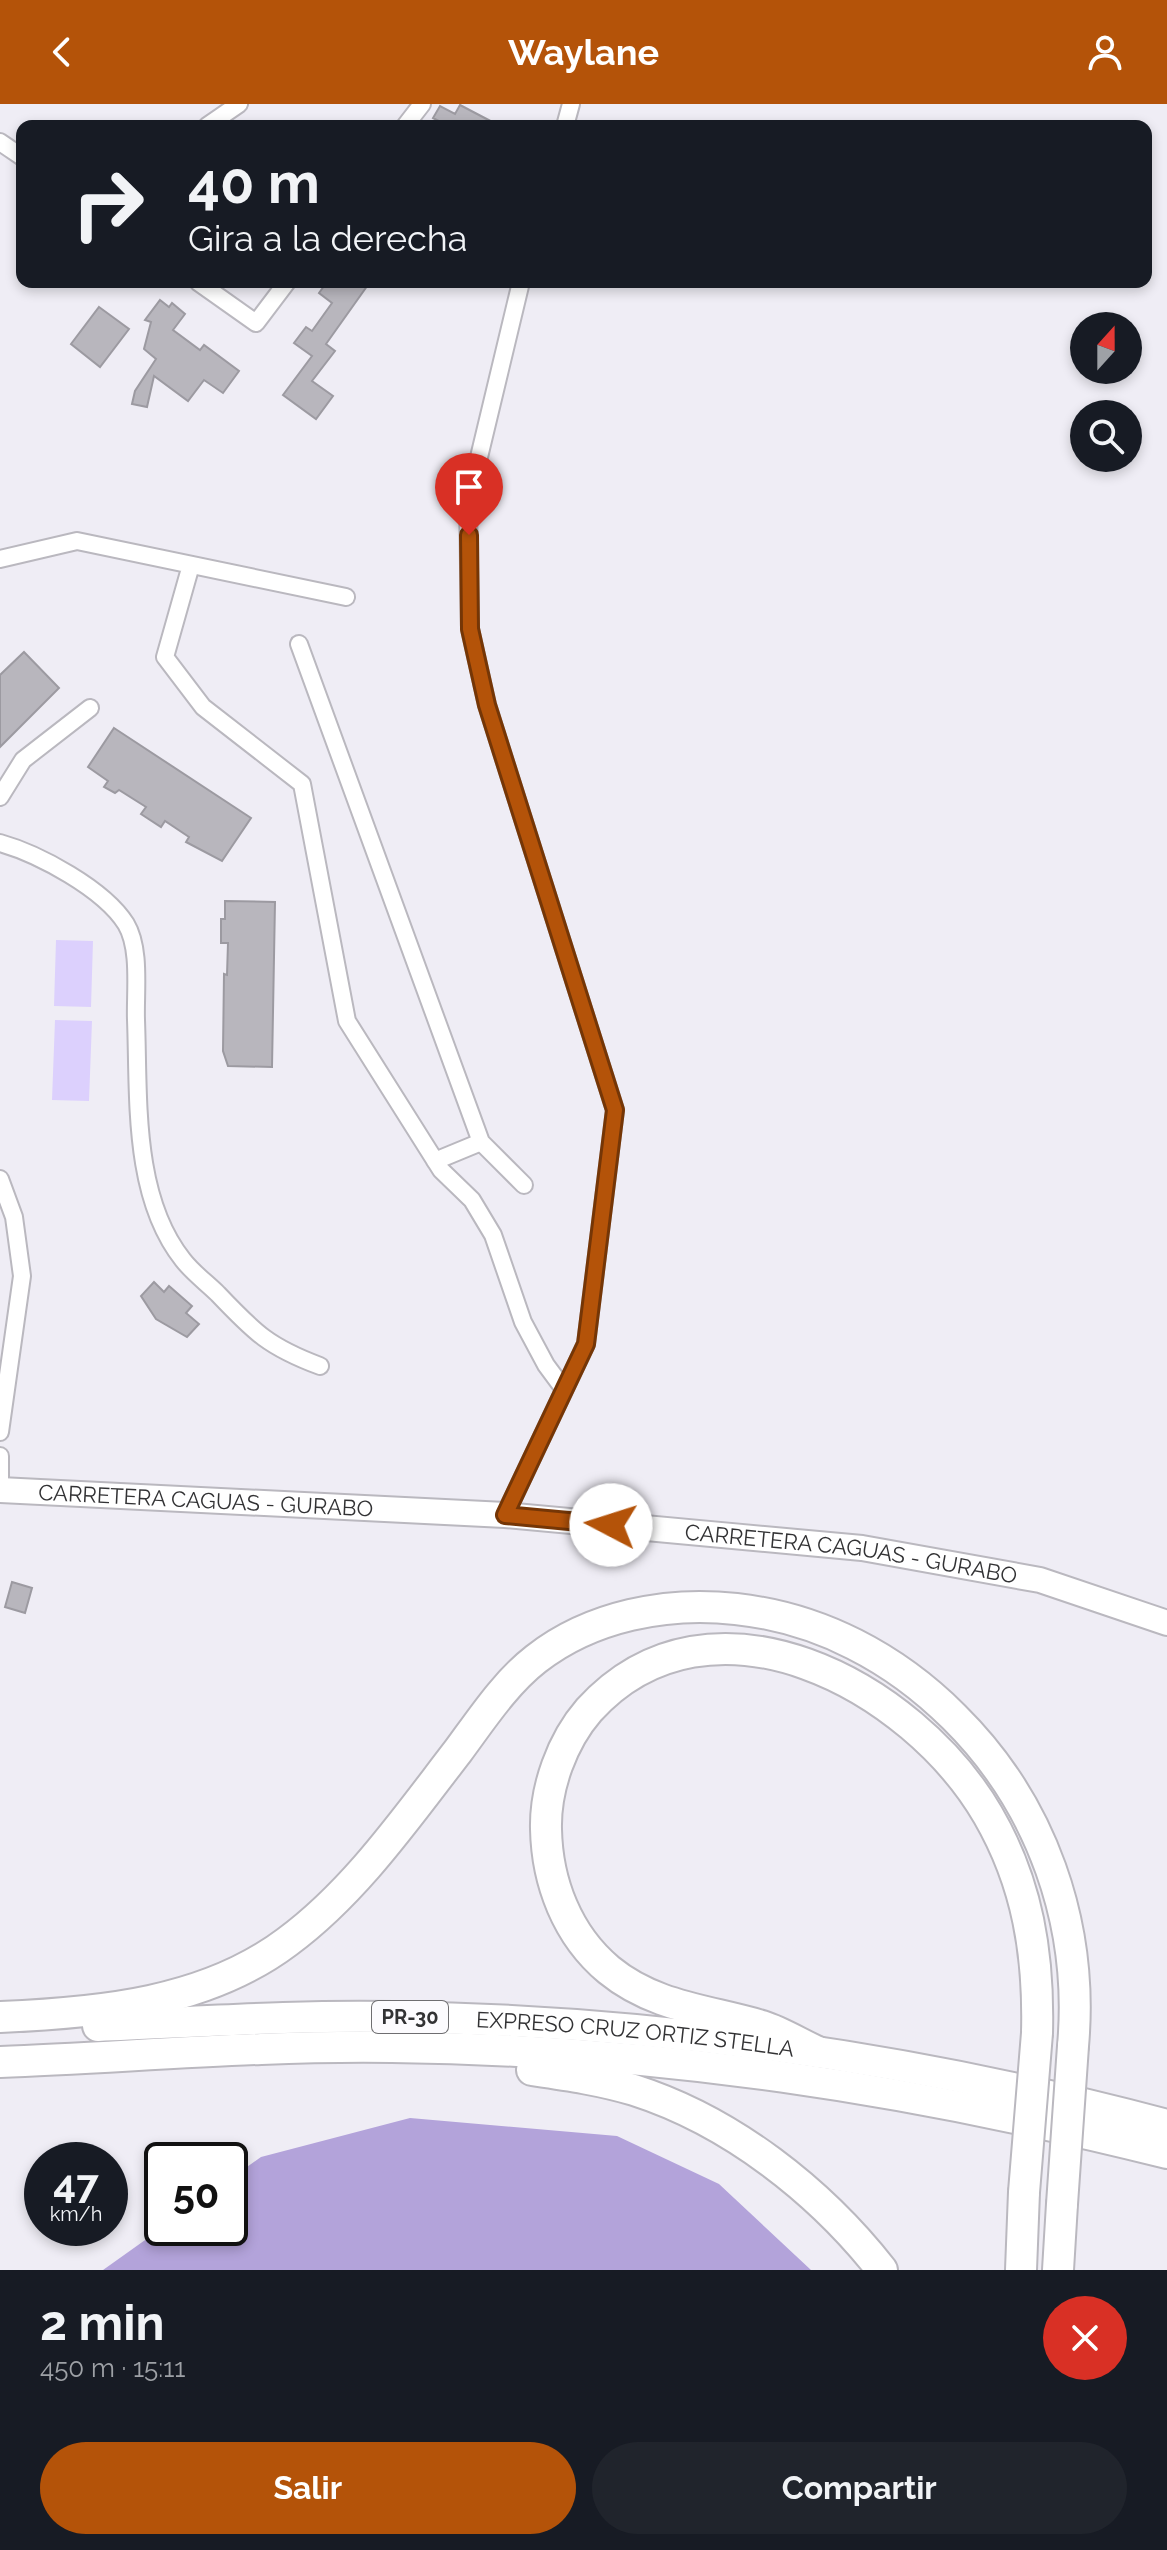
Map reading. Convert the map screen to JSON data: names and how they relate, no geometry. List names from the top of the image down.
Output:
{
  "streets": {
    "highway": ["PR-30", "EXPRESO CRUZ ORTIZ STELLA"],
    "main road": ["CARRETERA CAGUAS - GURABO"]
  },
  "north": "top",
  "page": {
    "header": "Waylane",
    "turn": ["40 m", "Gira a la derecha"],
    "speed": "47 km/h",
    "limit": "50",
    "heading": ["2 min", "450 m · 15:11"],
    "buttons": ["Salir", "Compartir"]
  }
}
